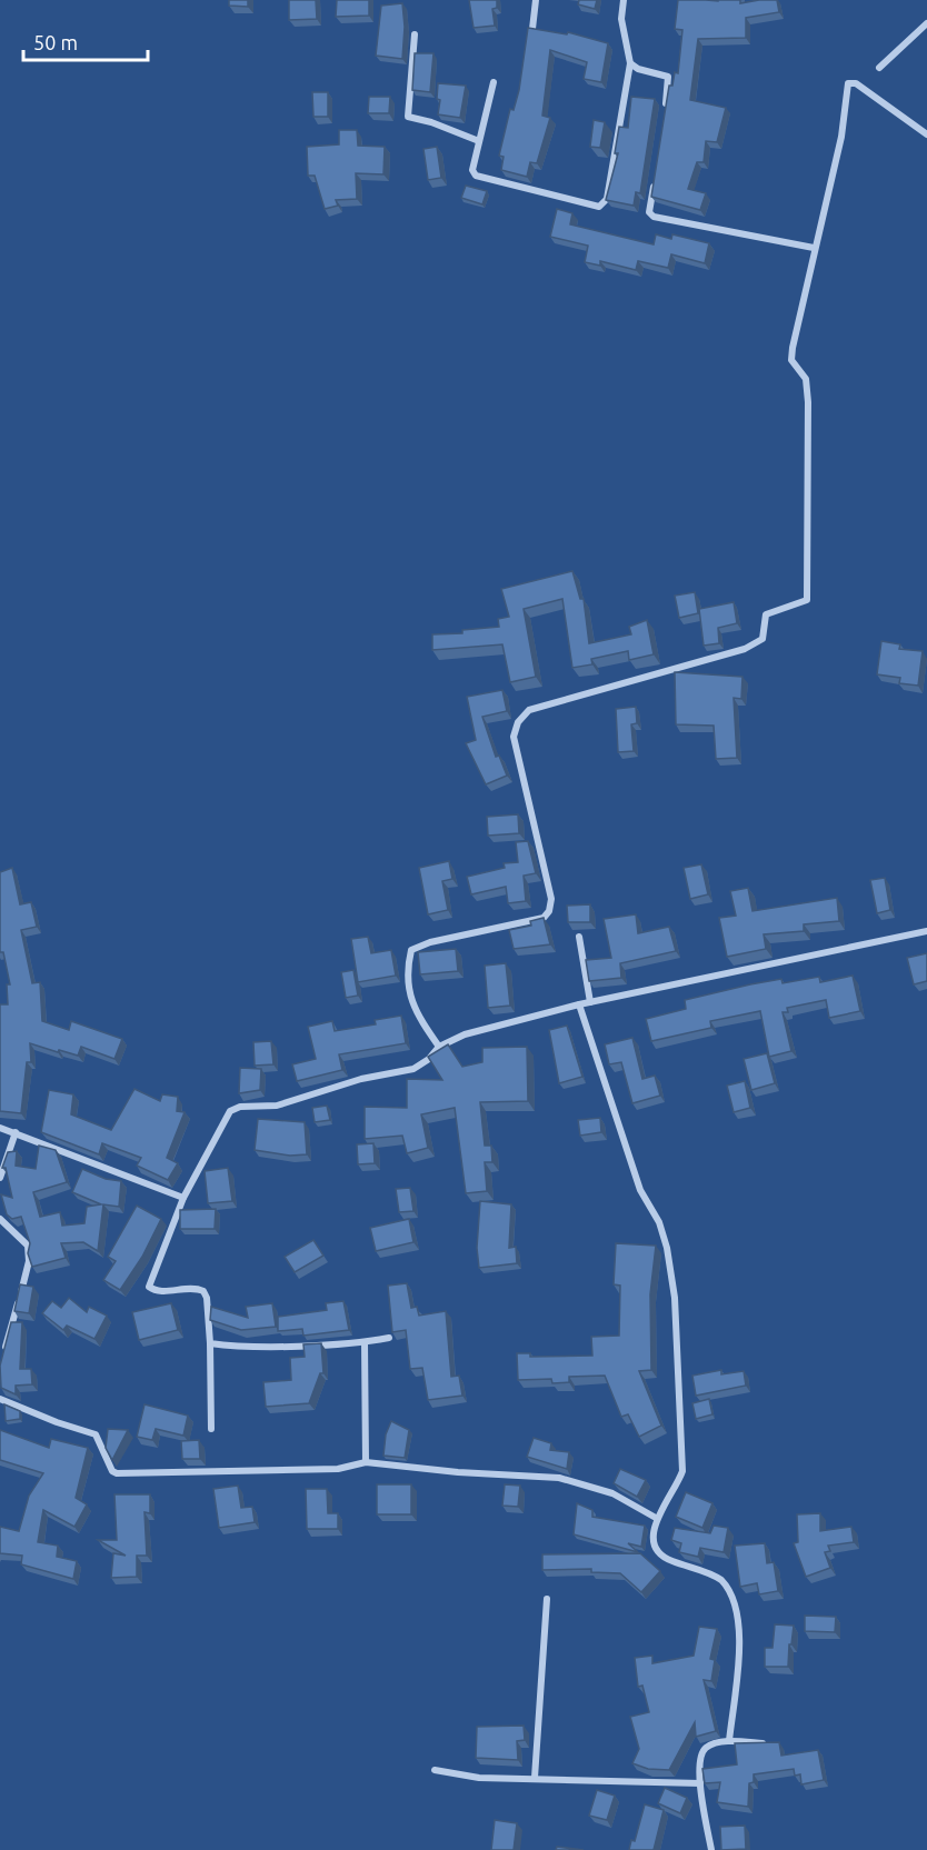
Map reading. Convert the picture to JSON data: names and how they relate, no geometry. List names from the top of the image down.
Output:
{
  "scale_bar": "50 m"
}
